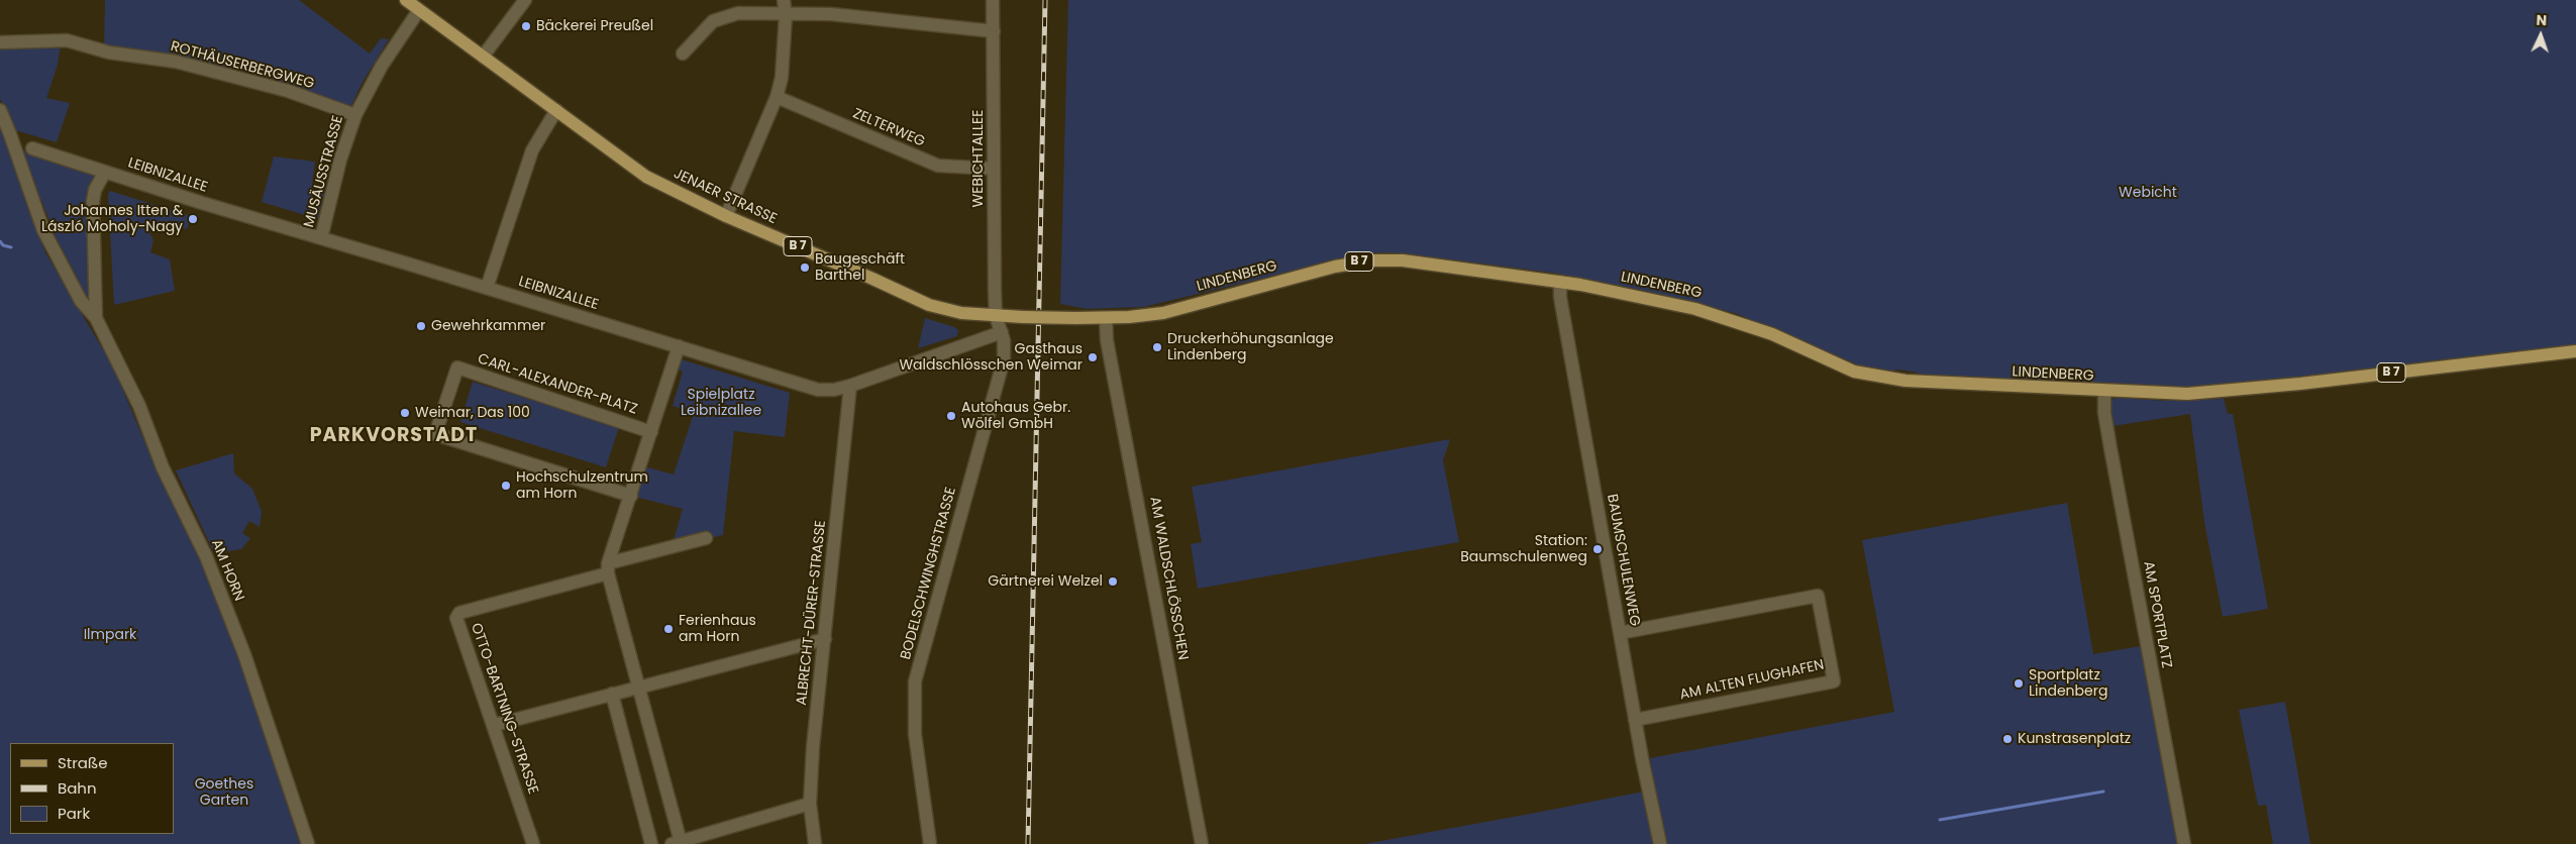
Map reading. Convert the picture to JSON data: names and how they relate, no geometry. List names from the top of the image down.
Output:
{
  "streets": {
    "main road": ["JENAER STRASSE", "B 7", "LINDENBERG"],
    "street": [
      "ROTHÄUSERBERGWEG",
      "ZELTERWEG",
      "WEBICHTALLEE",
      "MUSÄUSSTRASSE",
      "LEIBNIZALLEE",
      "CARL-ALEXANDER-PLATZ",
      "BAUMSCHULENWEG",
      "AM HORN",
      "BODELSCHWINGHSTRASSE",
      "AM WALDSCHLÖSSCHEN",
      "ALBRECHT-DÜRER-STRASSE",
      "AM SPORTPLATZ",
      "AM ALTEN FLUGHAFEN",
      "OTTO-BARTNING-STRASSE"
    ]
  },
  "crossings": [
    ["ROTHÄUSERBERGWEG", "MUSÄUSSTRASSE"],
    ["ZELTERWEG", "WEBICHTALLEE"],
    ["WEBICHTALLEE", "JENAER STRASSE"],
    ["WEBICHTALLEE", "BODELSCHWINGHSTRASSE"],
    ["MUSÄUSSTRASSE", "LEIBNIZALLEE"],
    ["MUSÄUSSTRASSE", "JENAER STRASSE"],
    ["LEIBNIZALLEE", "AM HORN"],
    ["LEIBNIZALLEE", "BODELSCHWINGHSTRASSE"],
    ["LEIBNIZALLEE", "ALBRECHT-DÜRER-STRASSE"],
    ["JENAER STRASSE", "LINDENBERG"],
    ["JENAER STRASSE", "BODELSCHWINGHSTRASSE"],
    ["JENAER STRASSE", "AM WALDSCHLÖSSCHEN"],
    ["LINDENBERG", "BAUMSCHULENWEG"],
    ["LINDENBERG", "AM WALDSCHLÖSSCHEN"],
    ["LINDENBERG", "AM SPORTPLATZ"],
    ["BAUMSCHULENWEG", "AM ALTEN FLUGHAFEN"]
  ],
  "districts": ["PARKVORSTADT"],
  "parks": [
    "Webicht",
    "Spielplatz Leibnizallee",
    "Ilmpark",
    "Goethes Garten"
  ],
  "places": [
    "Bäckerei Preußel",
    "Johannes Itten & László Moholy-Nagy",
    "Baugeschäft Barthel",
    "Gewehrkammer",
    "Druckerhöhungsanlage Lindenberg",
    "Gasthaus Waldschlösschen Weimar",
    "Weimar, Das 100",
    "Autohaus Gebr. Wölfel GmbH",
    "Hochschulzentrum am Horn",
    "Station: Baumschulenweg",
    "Gärtnerei Welzel",
    "Ferienhaus am Horn",
    "Sportplatz Lindenberg",
    "Kunstrasenplatz"
  ],
  "legend": ["Straße", "Bahn", "Park"],
  "north": "top"
}
